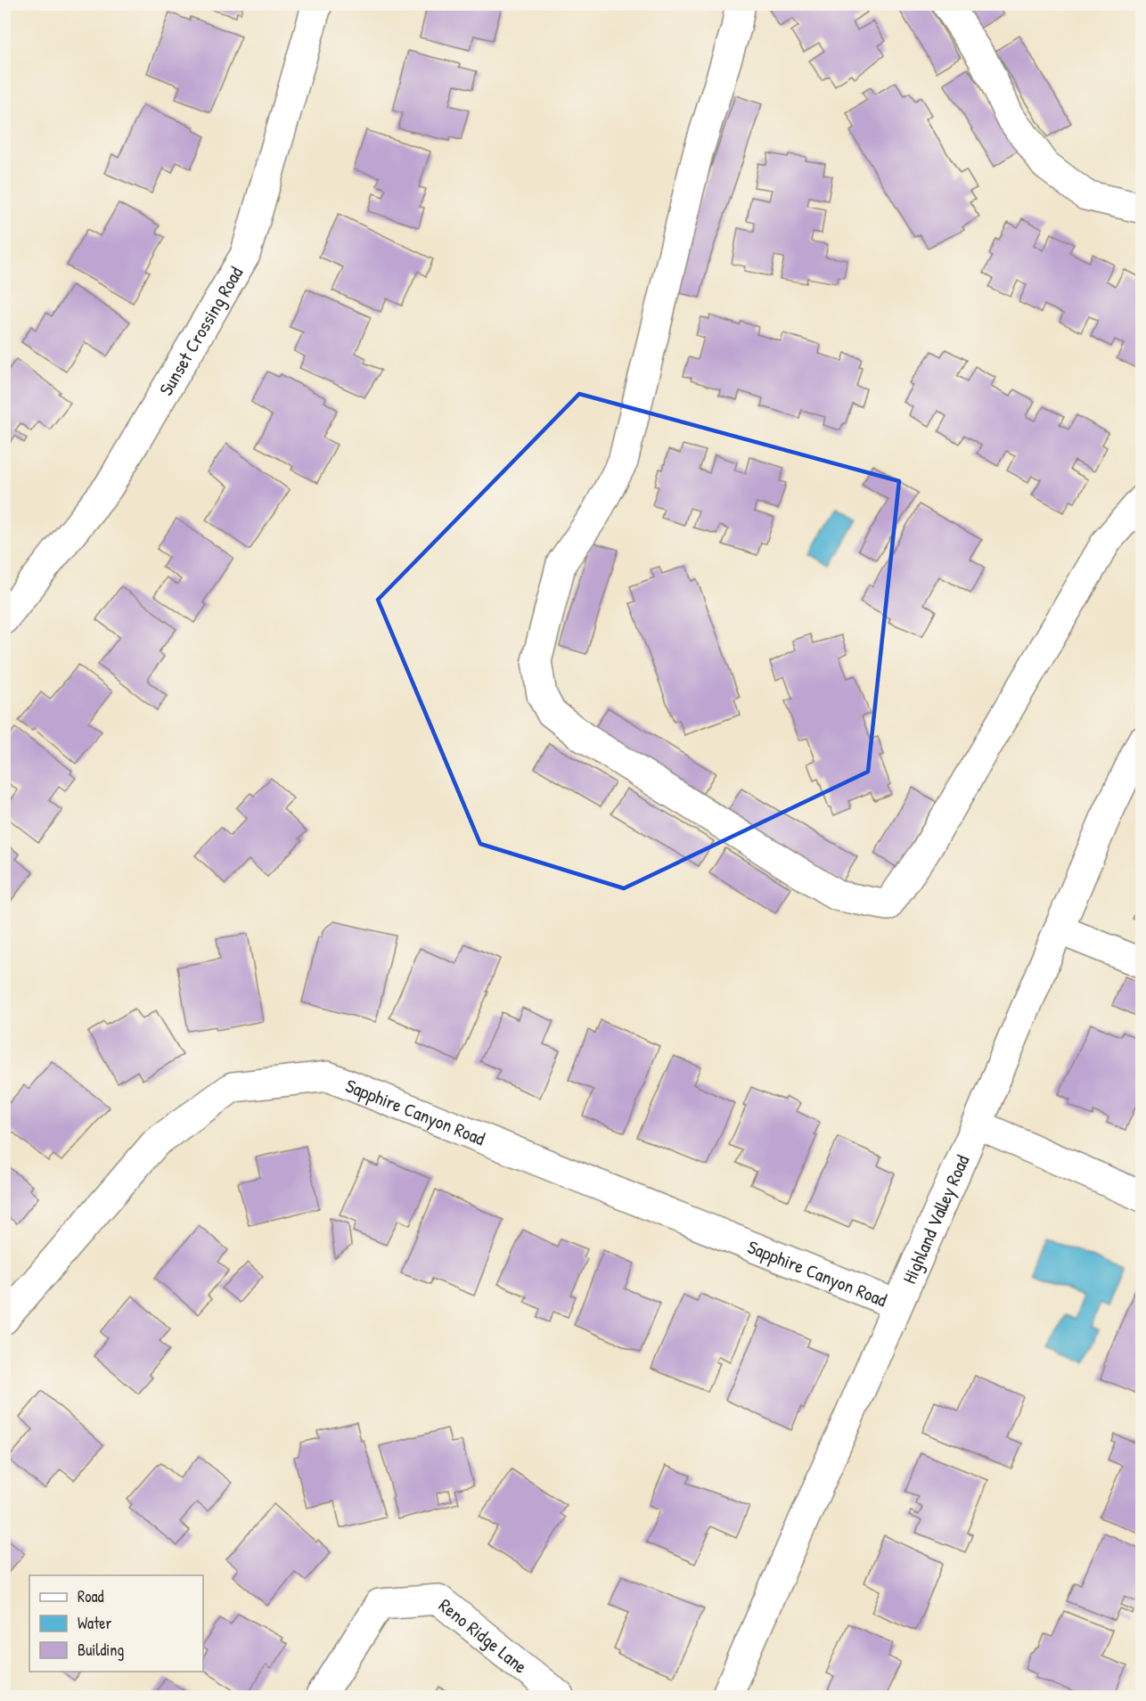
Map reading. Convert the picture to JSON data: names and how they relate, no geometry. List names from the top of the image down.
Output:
{
  "streets": {
    "street": [
      "Sunset Crossing Road",
      "Sapphire Canyon Road",
      "Highland Valley Road",
      "Reno Ridge Lane"
    ]
  },
  "crossings": [
    ["Sapphire Canyon Road", "Highland Valley Road"]
  ],
  "legend": ["Road", "Water", "Building"]
}
